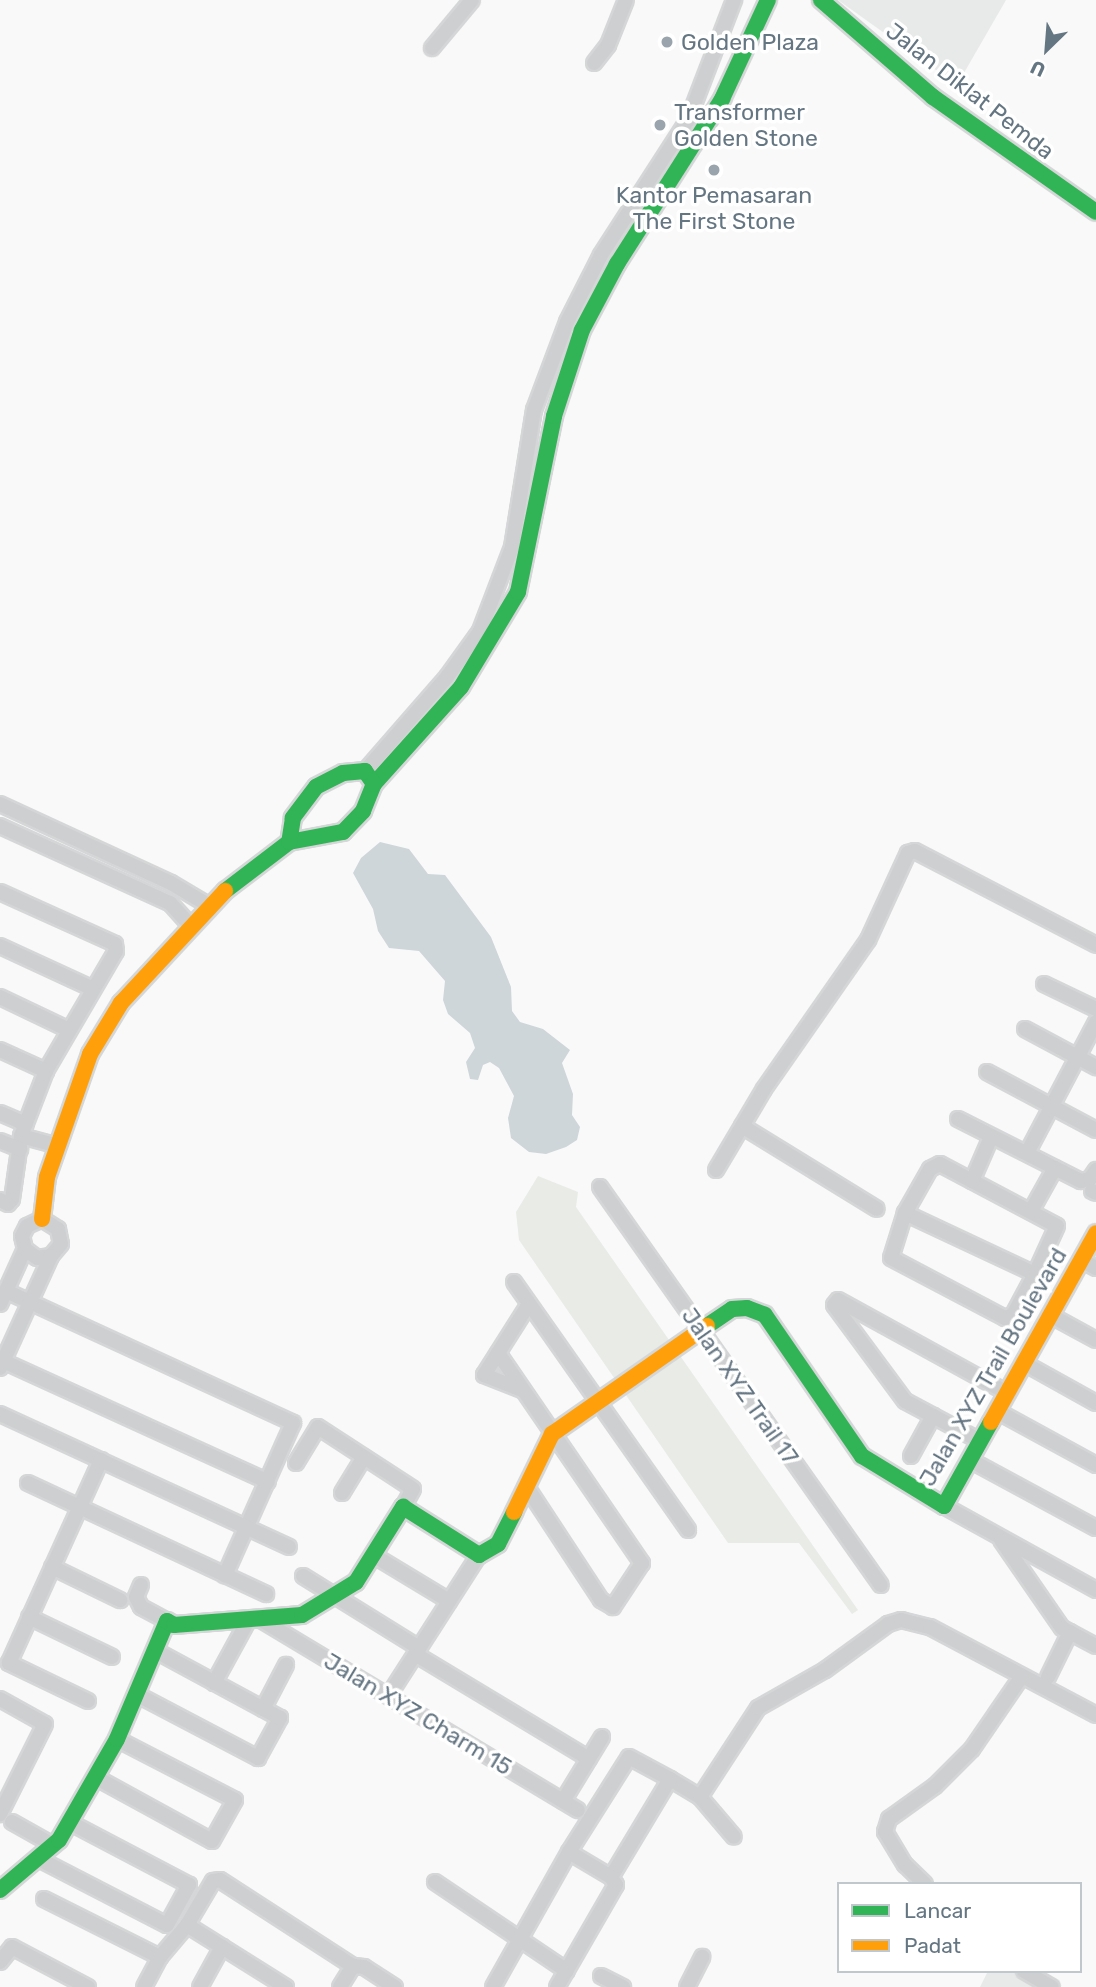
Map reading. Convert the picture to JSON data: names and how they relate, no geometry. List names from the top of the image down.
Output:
{
  "streets": {
    "street": [
      "Jalan Diklat Pemda",
      "Jalan XYZ Trail Boulevard",
      "Jalan XYZ Trail 17",
      "Jalan XYZ Charm 15"
    ]
  },
  "crossings": [
    ["Jalan XYZ Trail Boulevard", "Jalan XYZ Trail 17"]
  ],
  "places": ["Golden Plaza", "Transformer Golden Stone", "Kantor Pemasaran The First Stone"],
  "legend": ["Lancar", "Padat"],
  "north": "bottom left"
}
